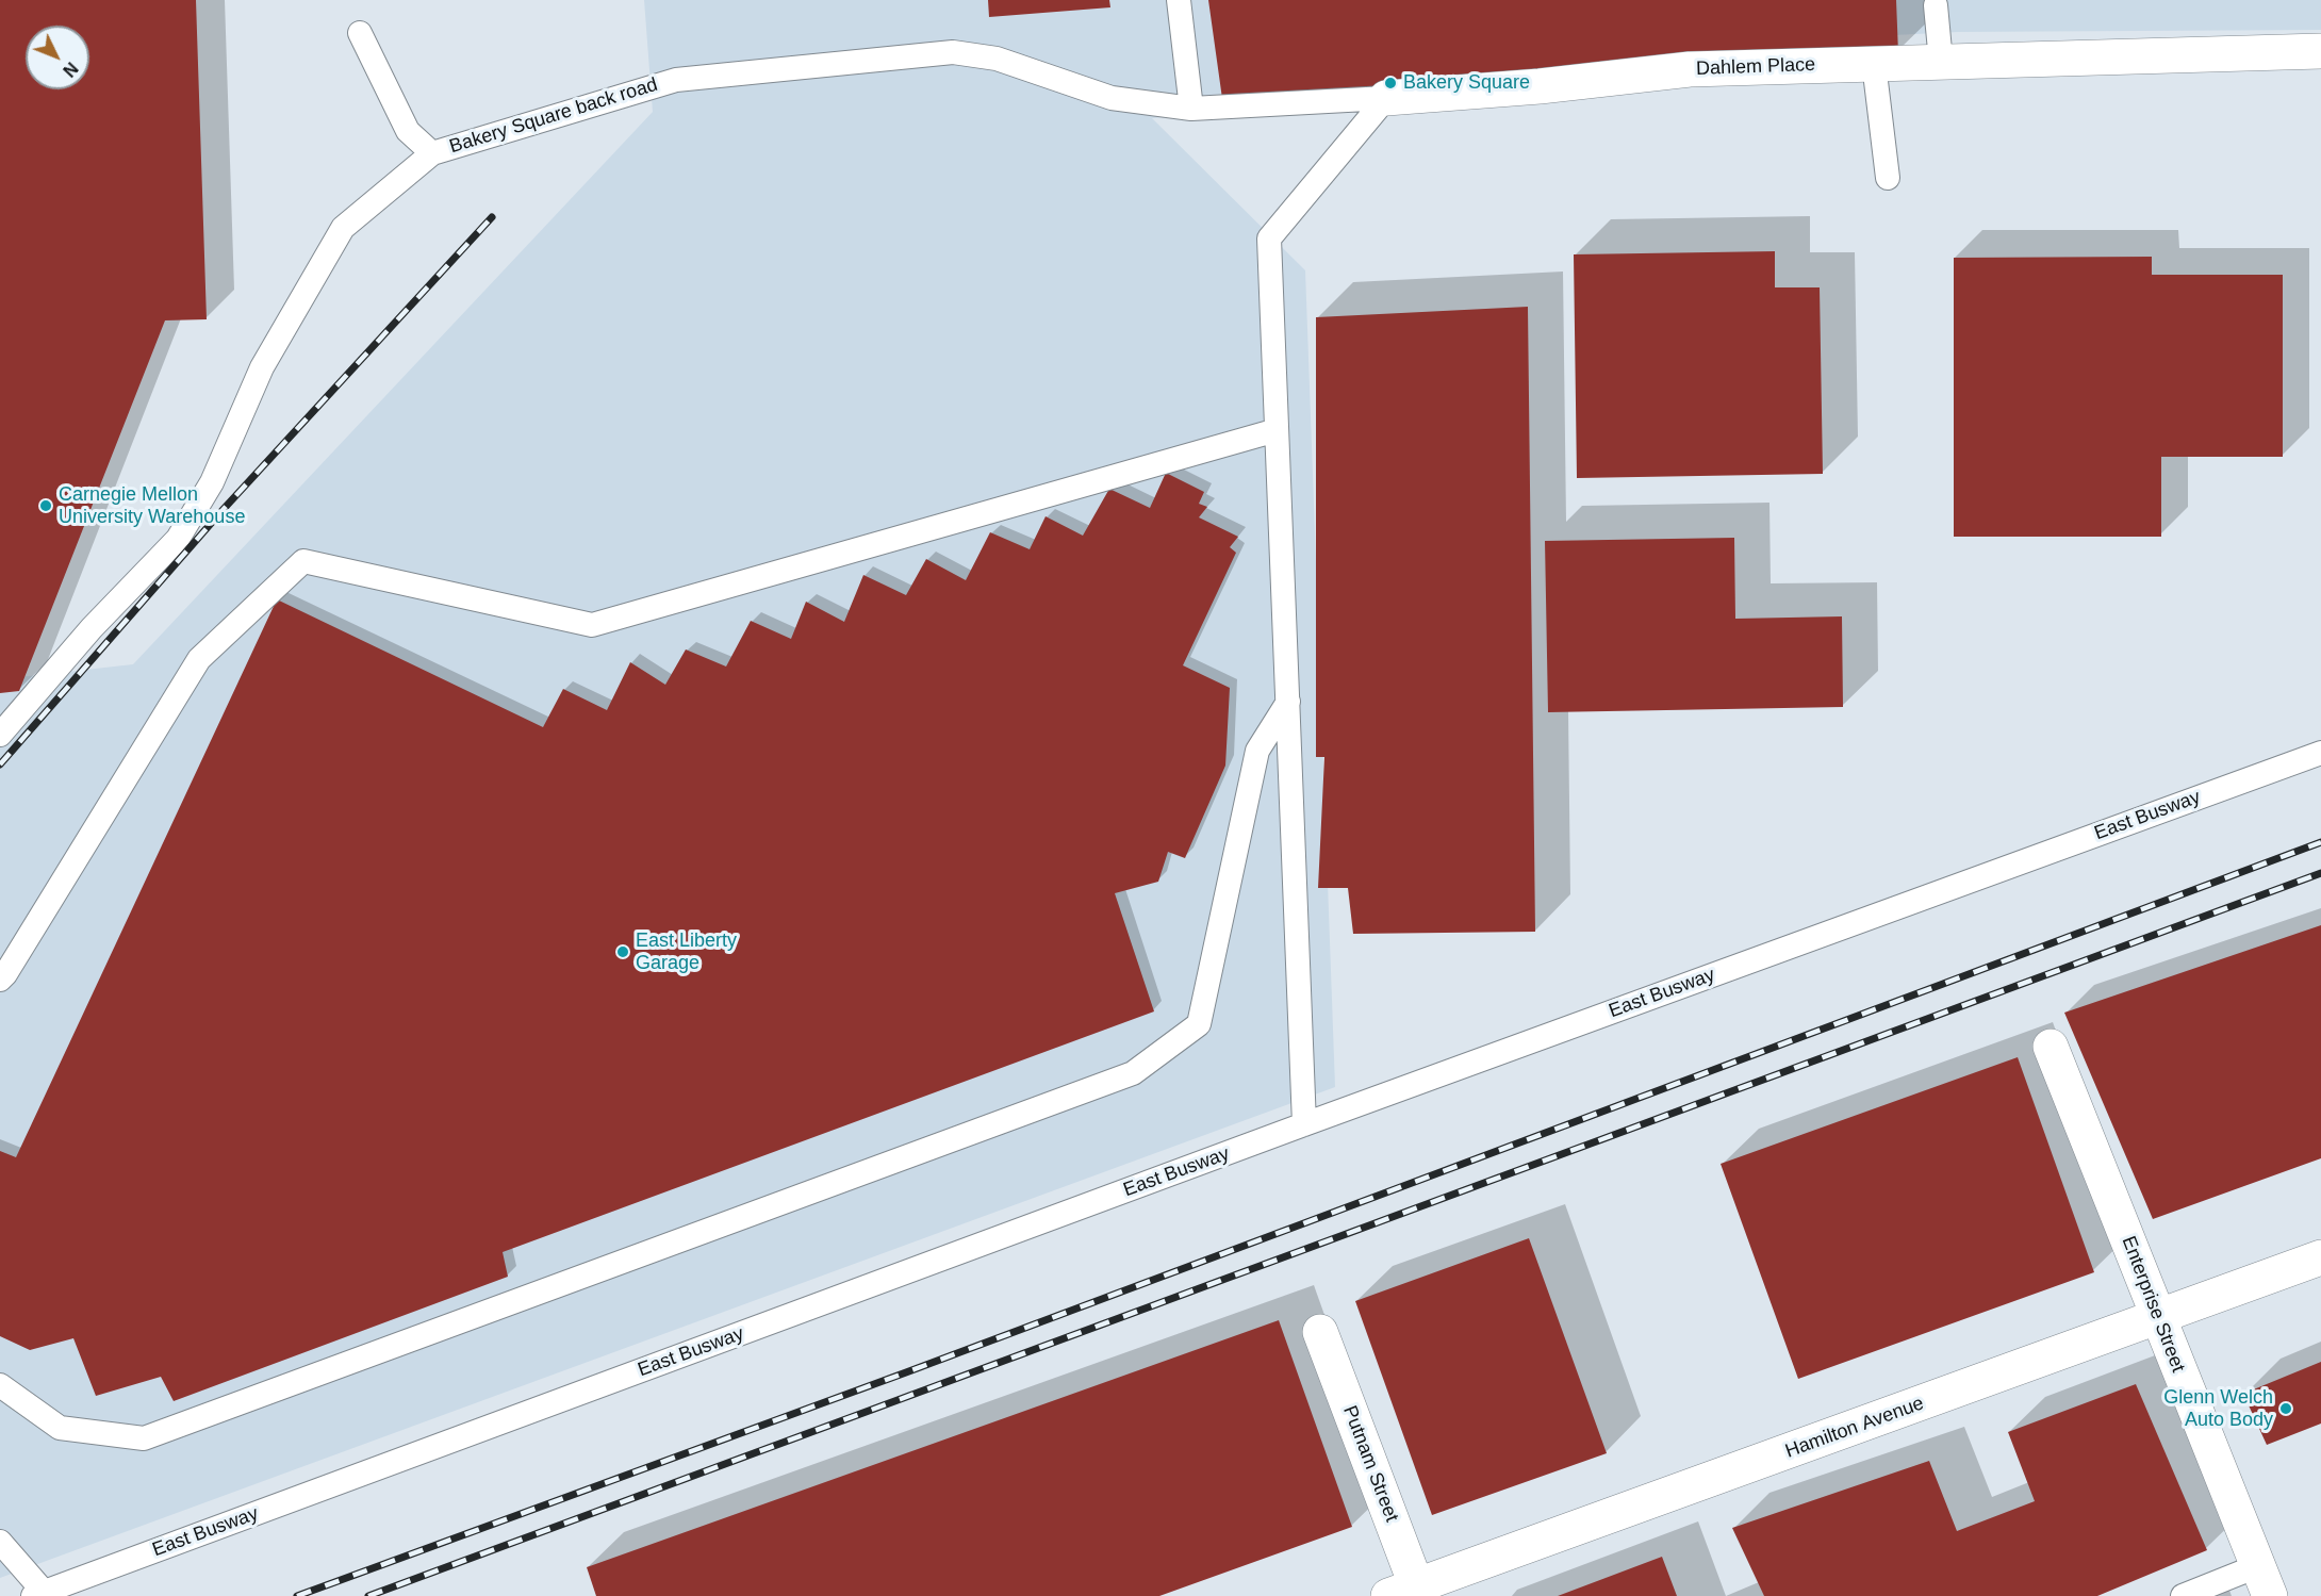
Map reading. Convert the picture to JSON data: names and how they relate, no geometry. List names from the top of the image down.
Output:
{
  "streets": {
    "street": [
      "Dahlem Place",
      "Enterprise Street",
      "Hamilton Avenue",
      "Putnam Street"
    ],
    "lane": ["Bakery Square back road", "East Busway"]
  },
  "crossings": [
    ["Dahlem Place", "Bakery Square back road"],
    ["Enterprise Street", "Hamilton Avenue"],
    ["Hamilton Avenue", "Putnam Street"]
  ],
  "places": [
    "Bakery Square",
    "Carnegie Mellon University Warehouse",
    "East Liberty Garage",
    "Glenn Welch Auto Body"
  ],
  "north": "bottom right"
}
